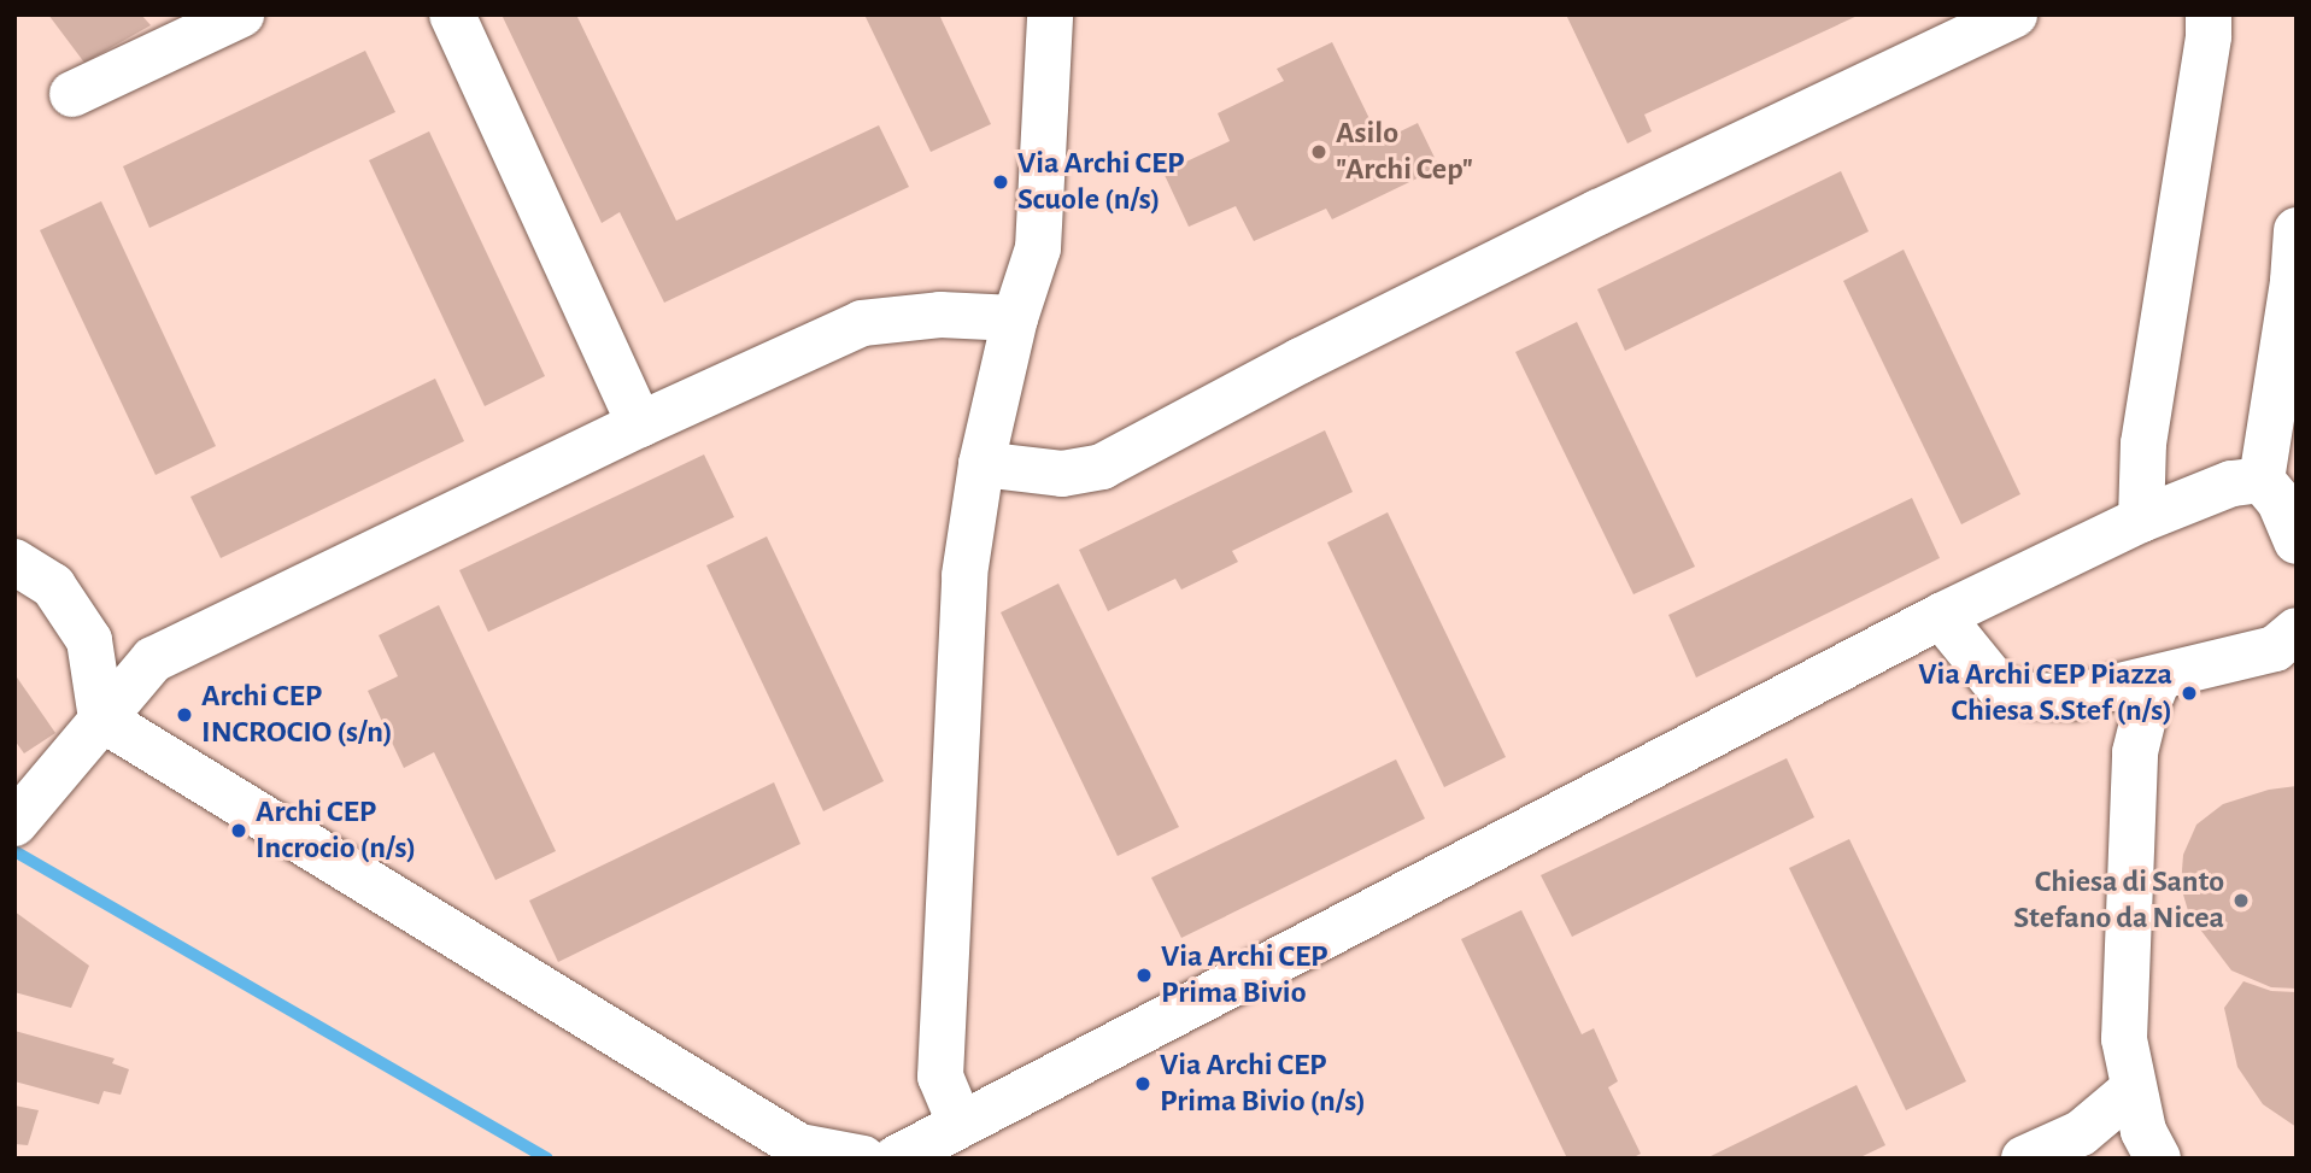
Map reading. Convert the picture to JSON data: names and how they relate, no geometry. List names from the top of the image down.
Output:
{
  "places": [
    "Asilo \"Archi Cep\"",
    "Via Archi CEP Scuole (n/s)",
    "Via Archi CEP Piazza Chiesa S.Stef (n/s)",
    "Archi CEP INCROCIO (s/n)",
    "Archi CEP Incrocio (n/s)",
    "Chiesa di Santo Stefano da Nicea",
    "Via Archi CEP Prima Bivio",
    "Via Archi CEP Prima Bivio (n/s)"
  ]
}
